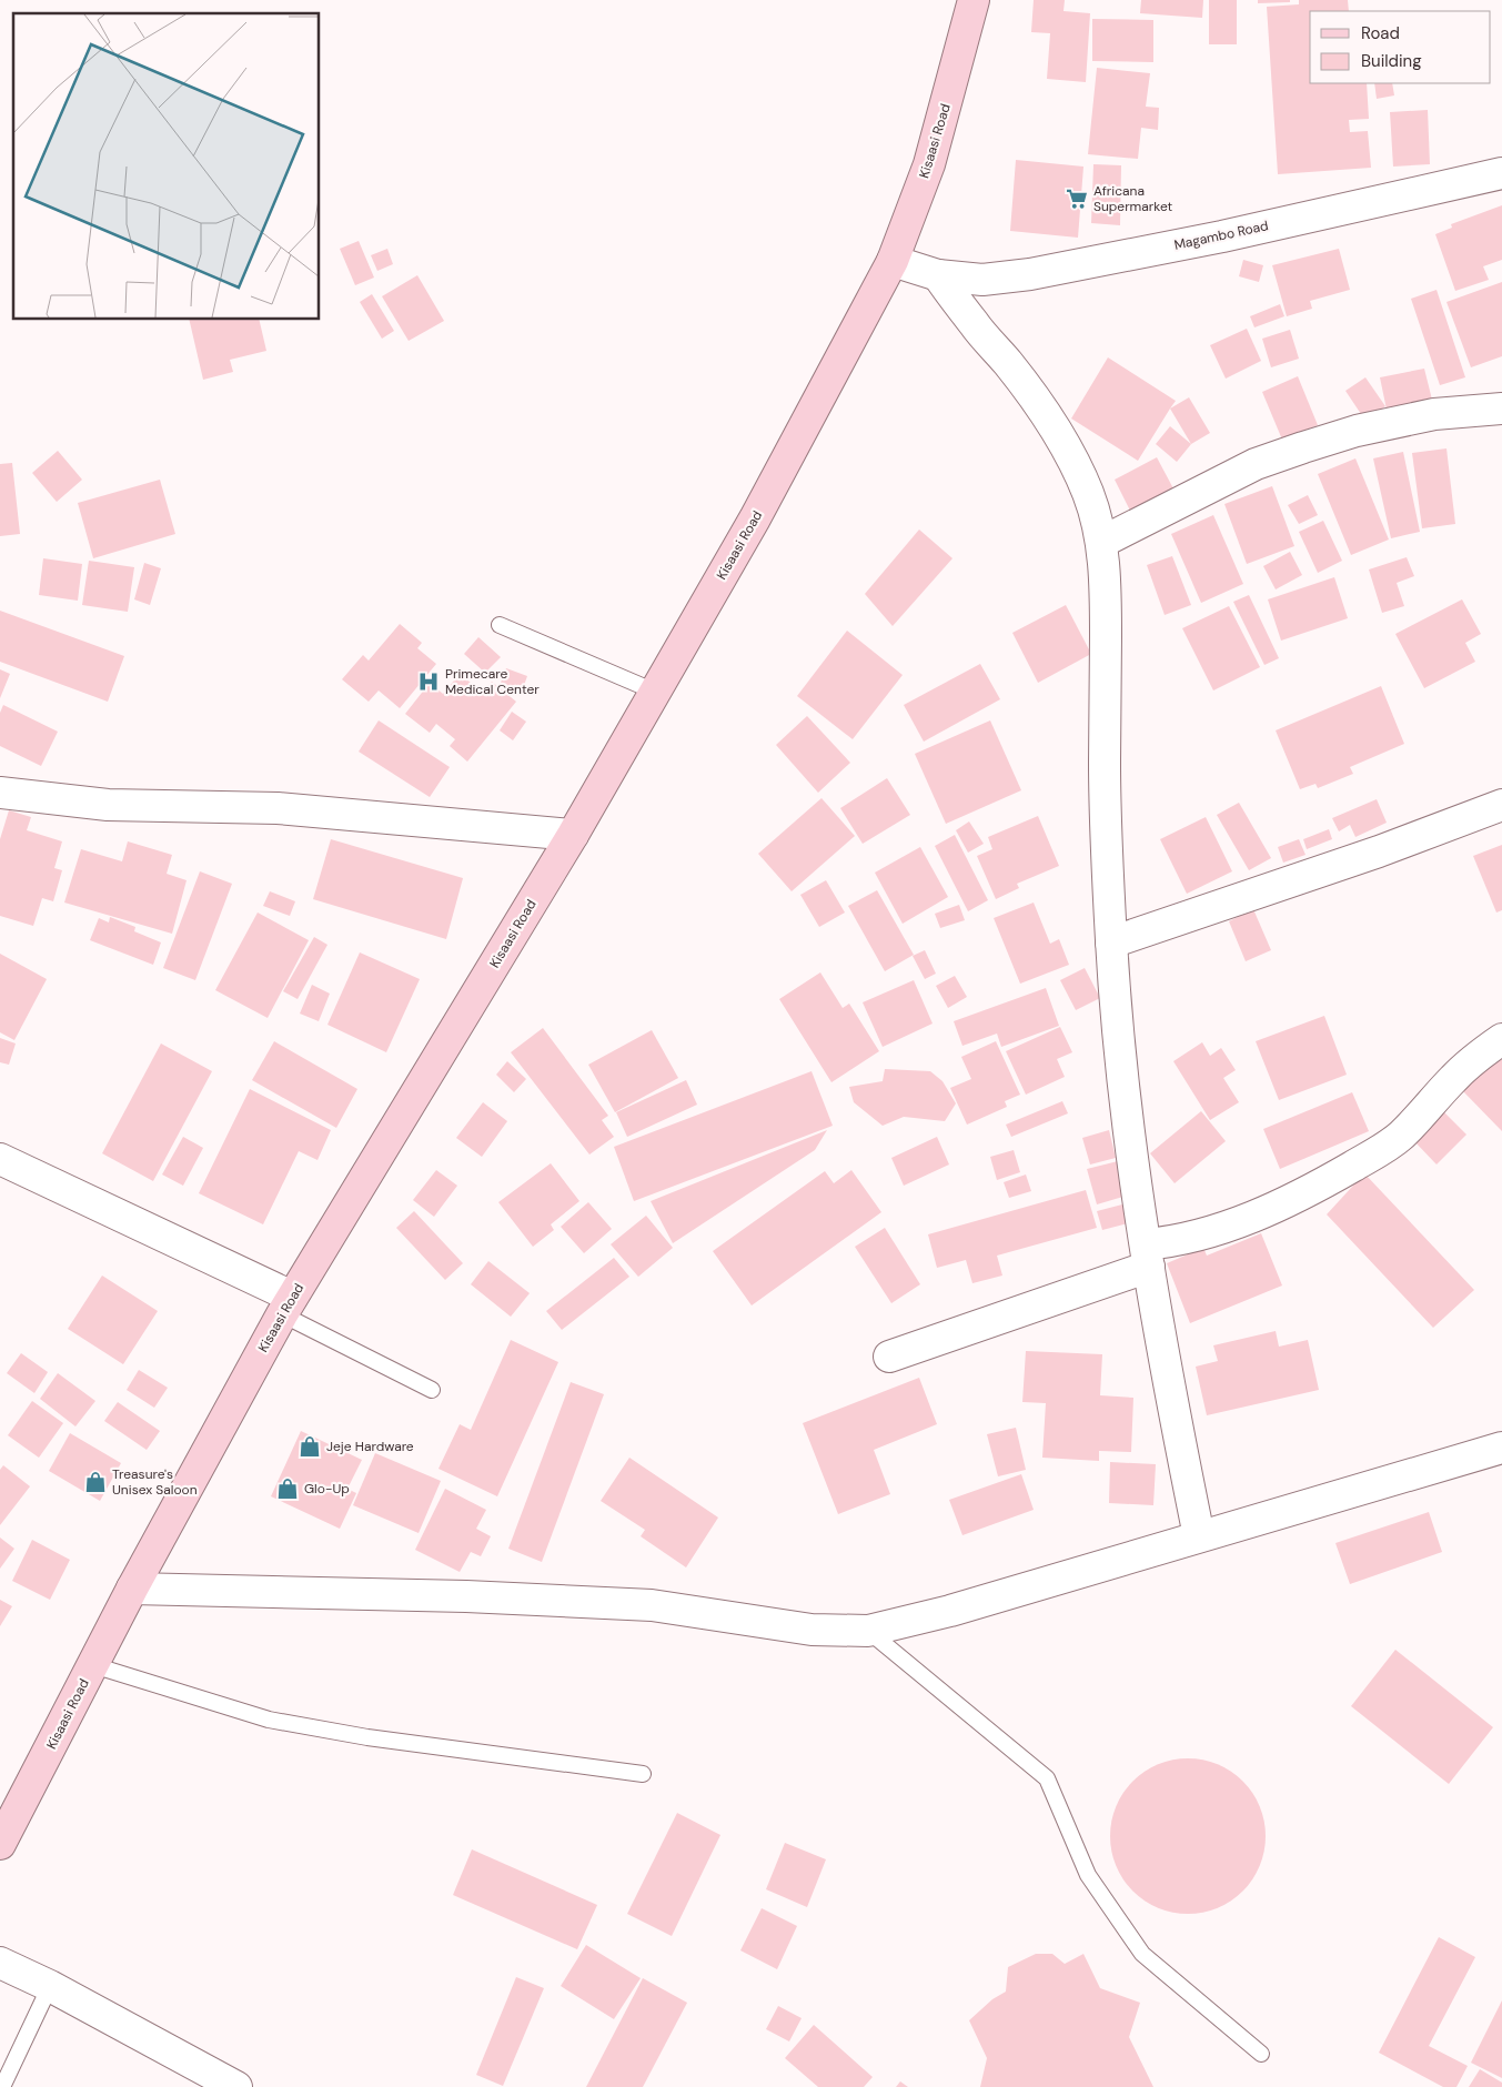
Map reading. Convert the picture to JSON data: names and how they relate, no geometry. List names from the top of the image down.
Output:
{
  "streets": {
    "main road": ["Kisaasi Road"],
    "street": ["Magambo Road"]
  },
  "crossings": [
    ["Kisaasi Road", "Magambo Road"]
  ],
  "places": {
    "supermarket": ["Africana Supermarket"],
    "hospital": ["Primecare Medical Center"],
    "shop": ["Jeje Hardware", "Treasure's Unisex Saloon", "Glo-Up"]
  },
  "legend": ["Road", "Building"]
}
